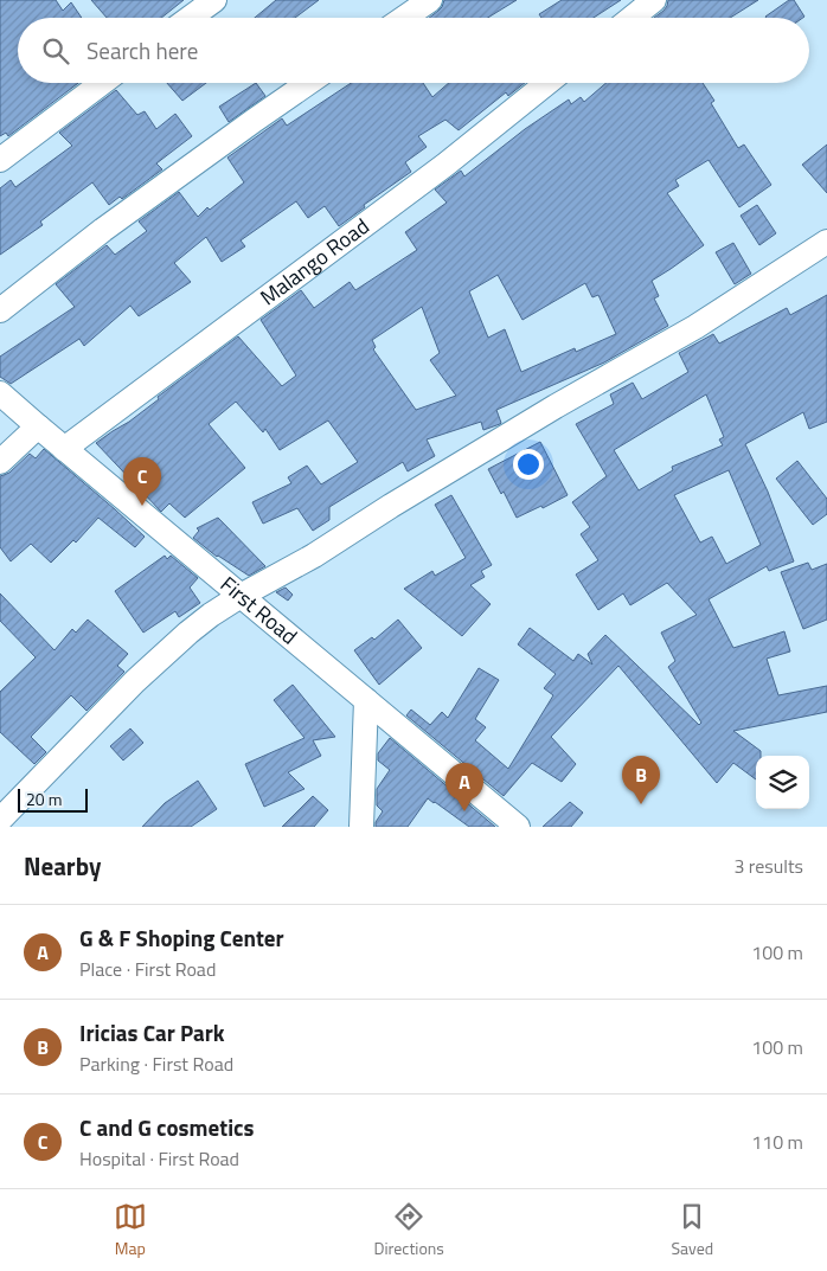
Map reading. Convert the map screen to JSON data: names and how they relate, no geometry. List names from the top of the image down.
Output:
{
  "streets": {
    "street": ["Malango Road", "First Road"]
  },
  "crossings": [
    ["Malango Road", "First Road"]
  ],
  "scale_bar": "20 m",
  "page": {
    "search": "Search here",
    "pins": ["C", "B", "A"],
    "scale": "20 m",
    "heading": ["Nearby", "3 results"],
    "list": [
      {
        "mark": "A",
        "name": "G & F Shoping Center",
        "note": "Place · First Road",
        "value": "100 m"
      },
      {
        "mark": "B",
        "name": "Iricias Car Park",
        "note": "Parking · First Road",
        "value": "100 m"
      },
      {
        "mark": "C",
        "name": "C and G cosmetics",
        "note": "Hospital · First Road",
        "value": "110 m"
      }
    ],
    "nav": ["Map", "Directions", "Saved"]
  }
}
